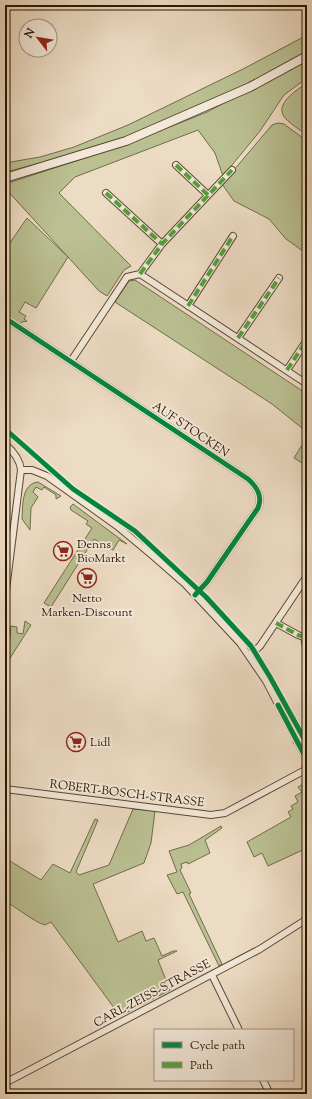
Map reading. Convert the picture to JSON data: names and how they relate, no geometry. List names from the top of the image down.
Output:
{
  "streets": {
    "street": ["AUF STOCKEN", "ROBERT-BOSCH-STRASSE", "CARL-ZEISS-STRASSE"]
  },
  "places": {
    "supermarket": ["Denns BioMarkt", "Netto Marken-Discount", "Lidl"]
  },
  "legend": ["Cycle path", "Path"],
  "north": "top left"
}
